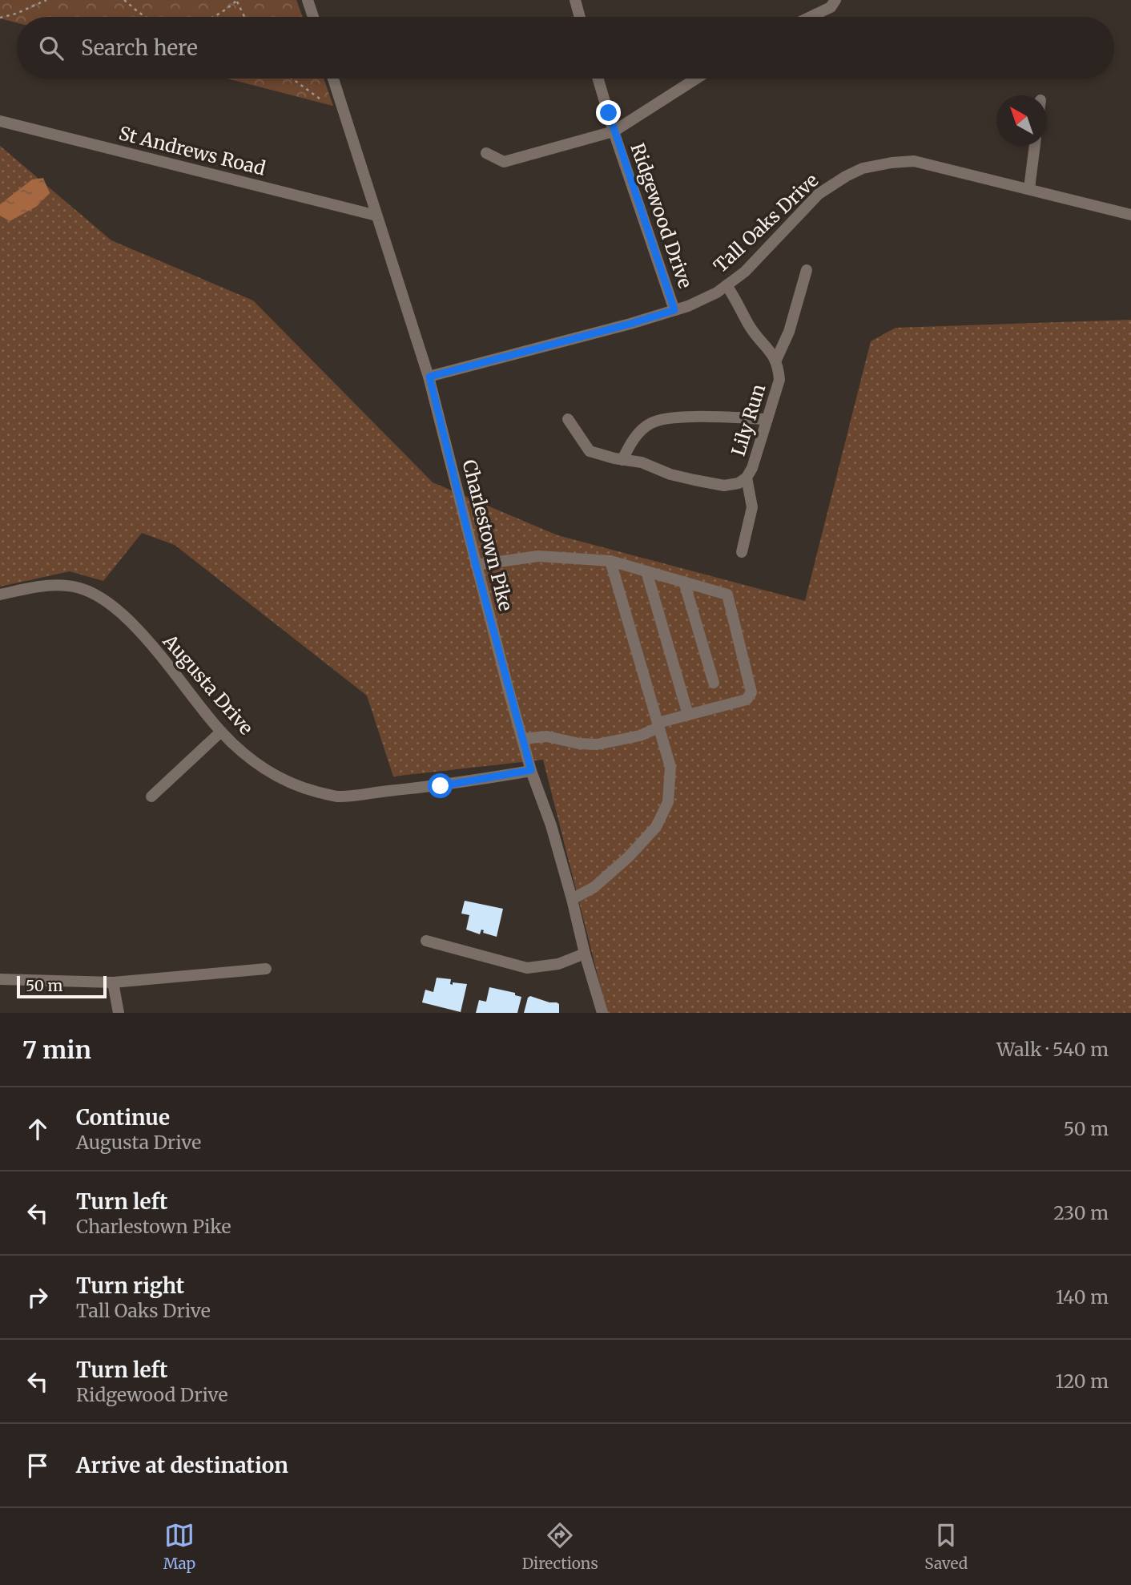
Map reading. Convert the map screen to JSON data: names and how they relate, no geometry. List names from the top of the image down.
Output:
{
  "streets": {
    "street": [
      "St Andrews Road",
      "Ridgewood Drive",
      "Tall Oaks Drive",
      "Lily Run",
      "Charlestown Pike",
      "Augusta Drive"
    ]
  },
  "crossings": [
    ["St Andrews Road", "Charlestown Pike"],
    ["Ridgewood Drive", "Tall Oaks Drive"],
    ["Tall Oaks Drive", "Charlestown Pike"],
    ["Charlestown Pike", "Augusta Drive"]
  ],
  "scale_bar": "50 m",
  "north": "top left",
  "page": {
    "search": "Search here",
    "scale": "50 m",
    "heading": ["7 min", "Walk · 540 m"],
    "list": [
      ["Continue", "Augusta Drive", "50 m"],
      ["Turn left", "Charlestown Pike", "230 m"],
      ["Turn right", "Tall Oaks Drive", "140 m"],
      ["Turn left", "Ridgewood Drive", "120 m"],
      "Arrive at destination"
    ],
    "nav": ["Map", "Directions", "Saved"]
  }
}
